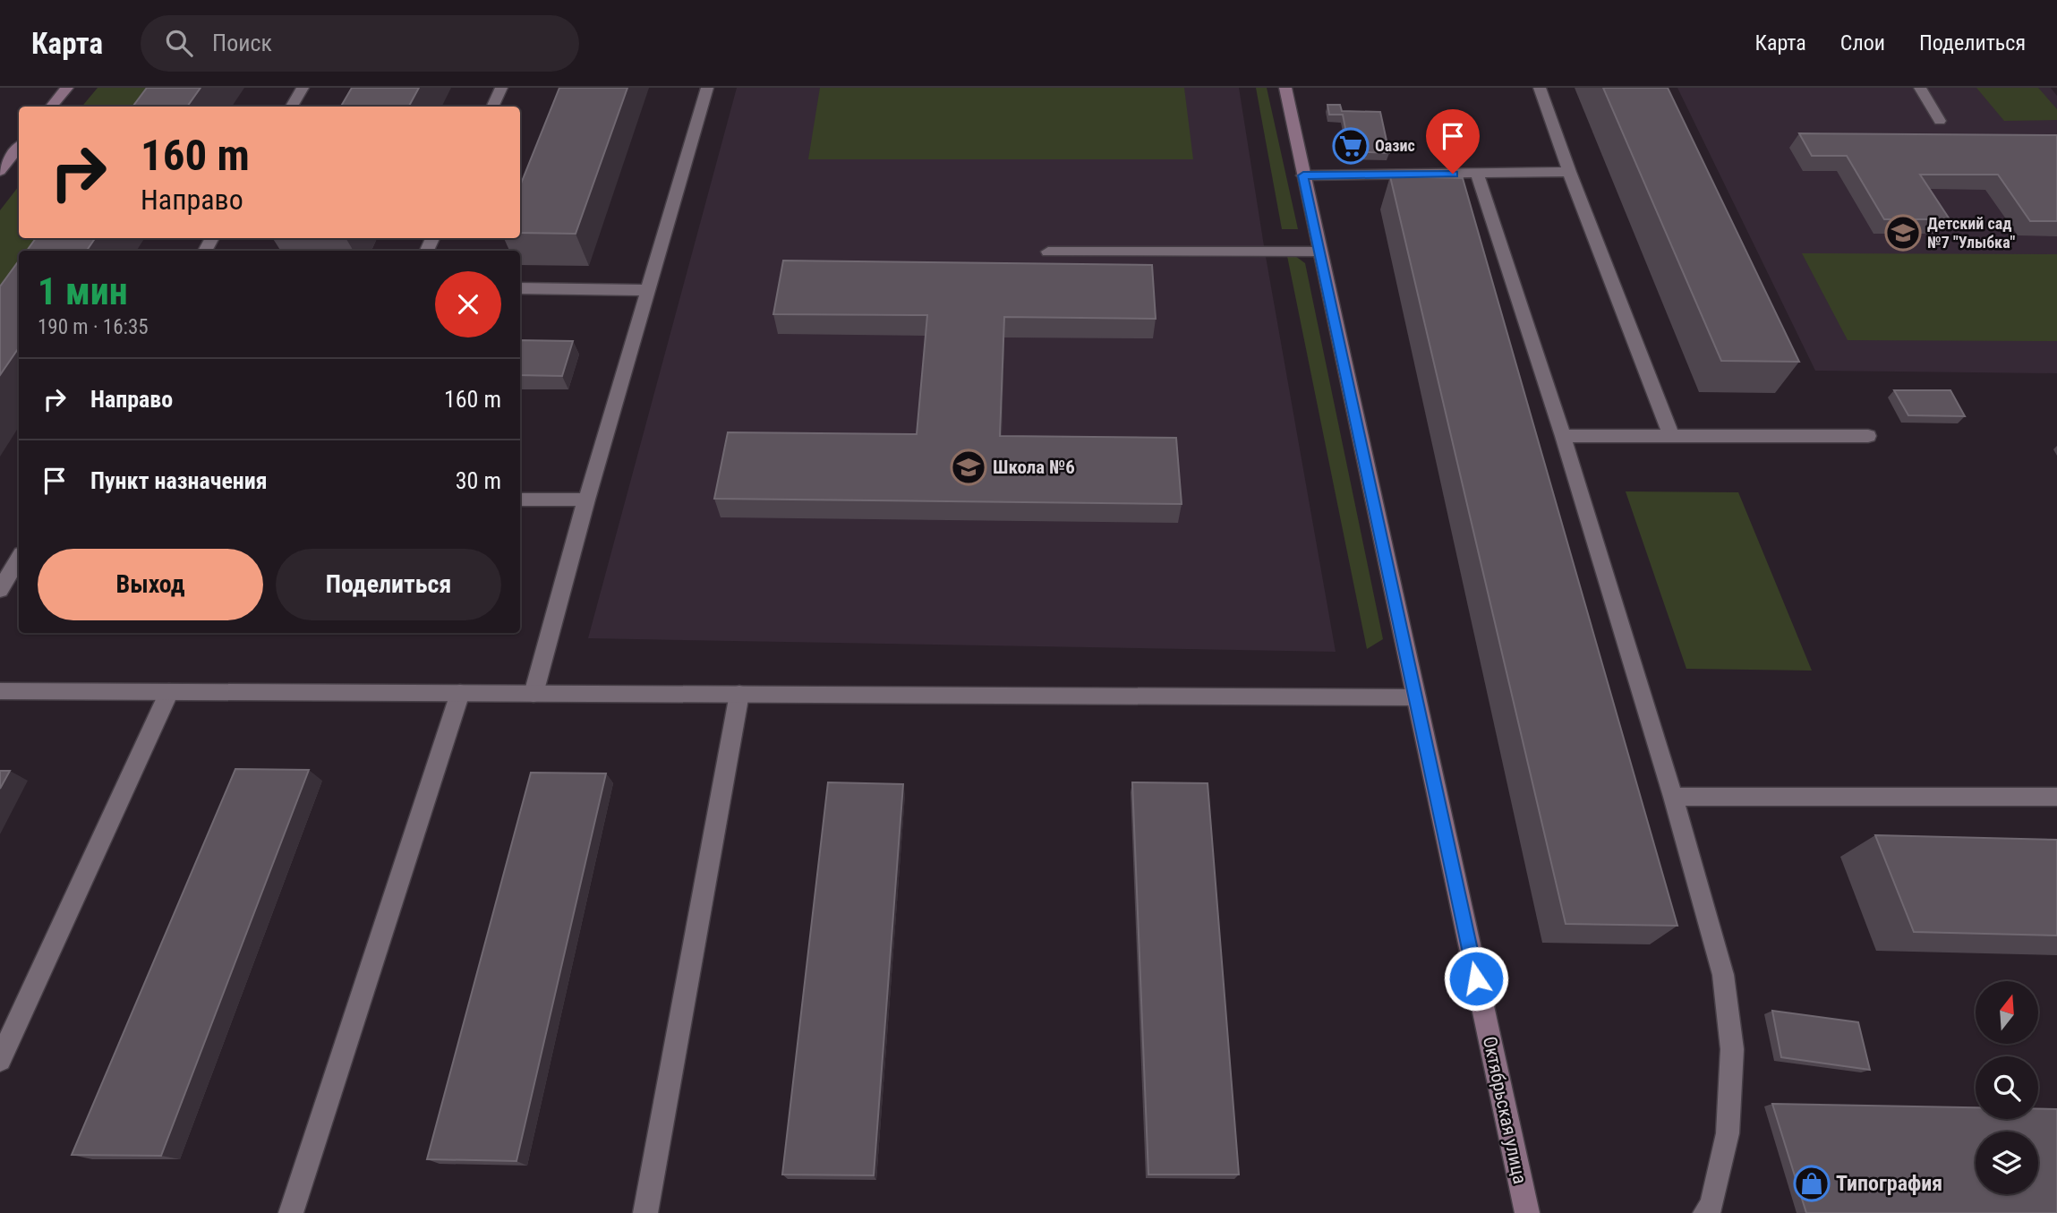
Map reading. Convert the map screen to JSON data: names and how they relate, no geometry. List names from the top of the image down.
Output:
{
  "streets": {
    "street": ["Октябрьская улица"]
  },
  "places": {
    "supermarket": ["Оазис"],
    "school or university": ["Детский сад №7 \"Улыбка\"", "Школа №6"],
    "shop": ["Типография"]
  },
  "north": "top",
  "page": {
    "header": "Карта",
    "search": "Поиск",
    "nav": ["Карта", "Слои", "Поделиться"],
    "turn": ["160 m", "Направо"],
    "heading": ["1 мин", "190 m · 16:35"],
    "list": [
      {
        "name": "Направо",
        "value": "160 m"
      },
      {
        "name": "Пункт назначения",
        "value": "30 m"
      }
    ],
    "buttons": ["Выход", "Поделиться"]
  }
}
